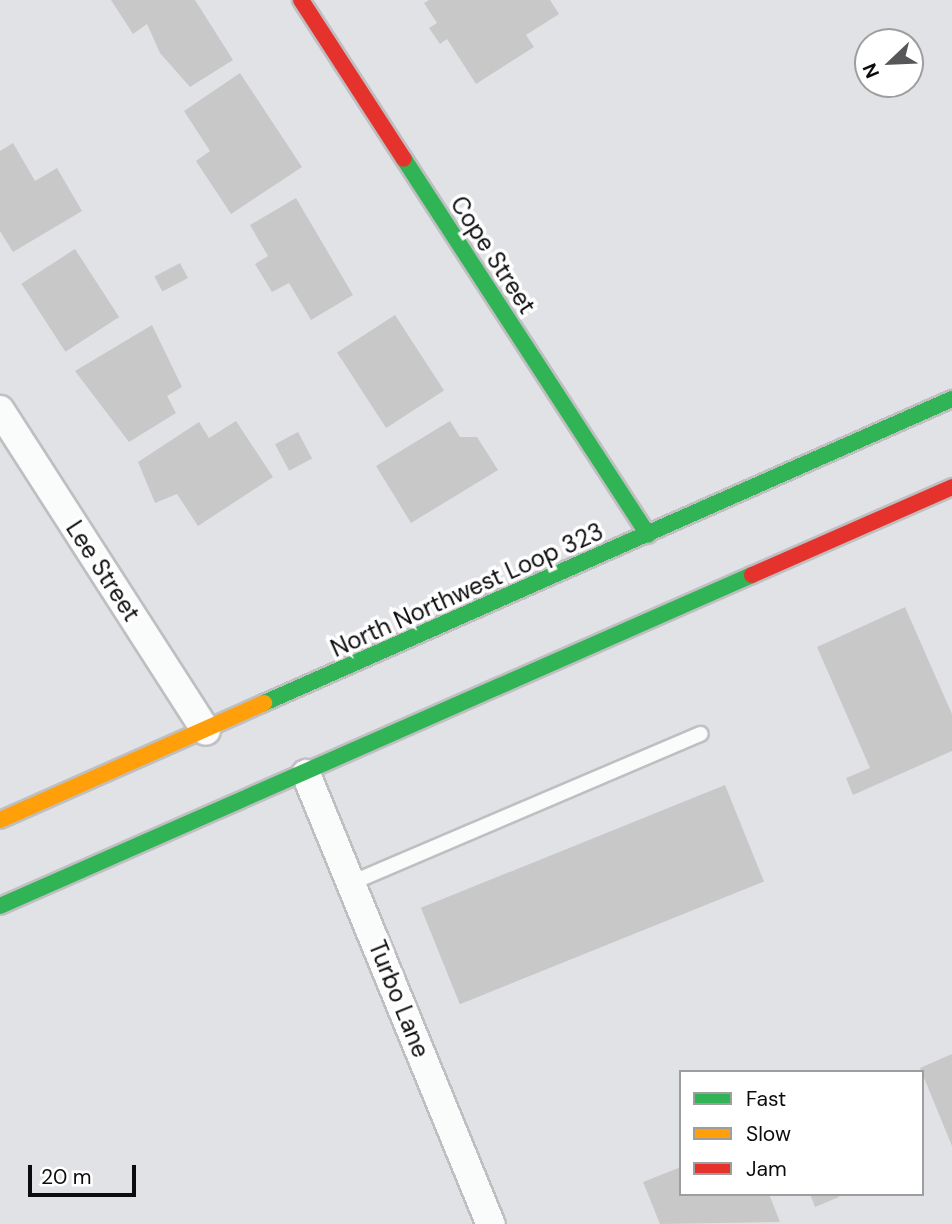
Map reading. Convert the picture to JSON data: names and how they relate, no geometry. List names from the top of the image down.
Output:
{
  "streets": {
    "main road": ["Cope Street", "North Northwest Loop 323"],
    "street": ["Lee Street", "Turbo Lane"]
  },
  "crossings": [
    ["Cope Street", "North Northwest Loop 323"],
    ["Lee Street", "North Northwest Loop 323"]
  ],
  "legend": ["Fast", "Slow", "Jam"],
  "scale_bar": "20 m",
  "north": "bottom left"
}
